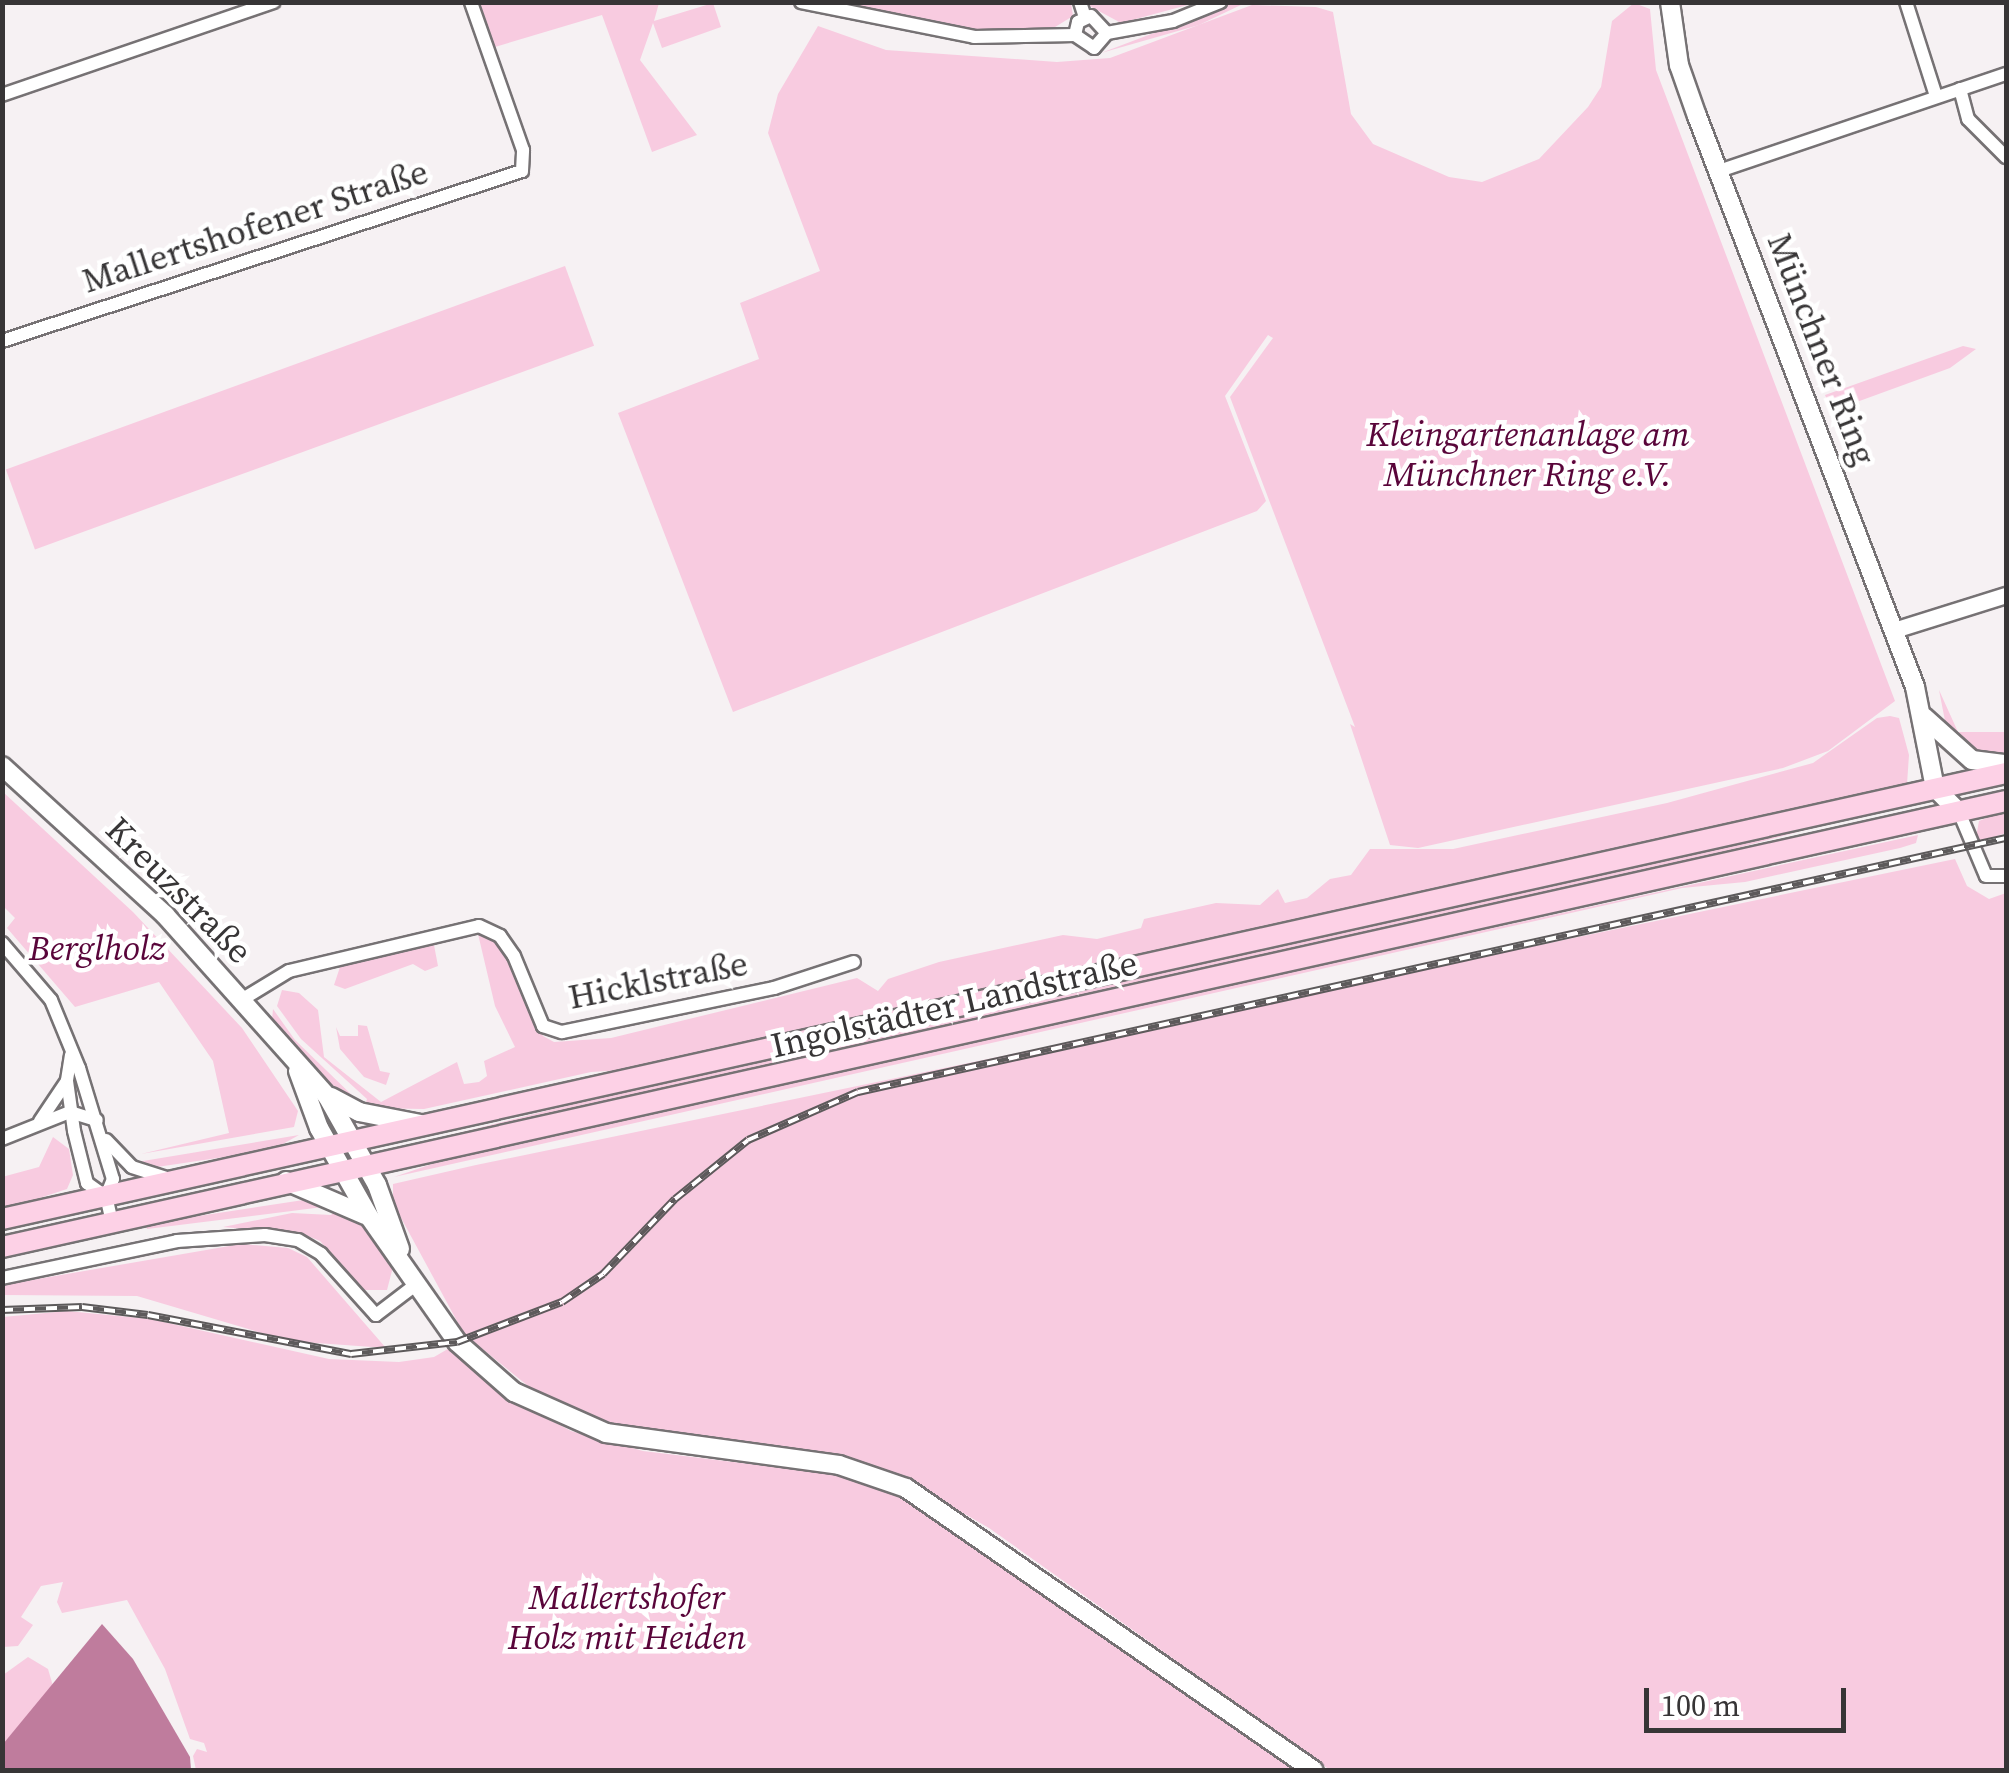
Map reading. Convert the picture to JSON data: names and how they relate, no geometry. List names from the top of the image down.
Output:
{
  "streets": {
    "main road": ["Münchner Ring", "Kreuzstraße", "Ingolstädter Landstraße"],
    "street": ["Mallertshofener Straße", "Hicklstraße"]
  },
  "crossings": [
    ["Münchner Ring", "Ingolstädter Landstraße"],
    ["Kreuzstraße", "Hicklstraße"],
    ["Kreuzstraße", "Ingolstädter Landstraße"]
  ],
  "parks": ["Kleingartenanlage am Münchner Ring e.V.", "Berglholz", "Mallertshofer Holz mit Heiden"],
  "scale_bar": "100 m"
}
